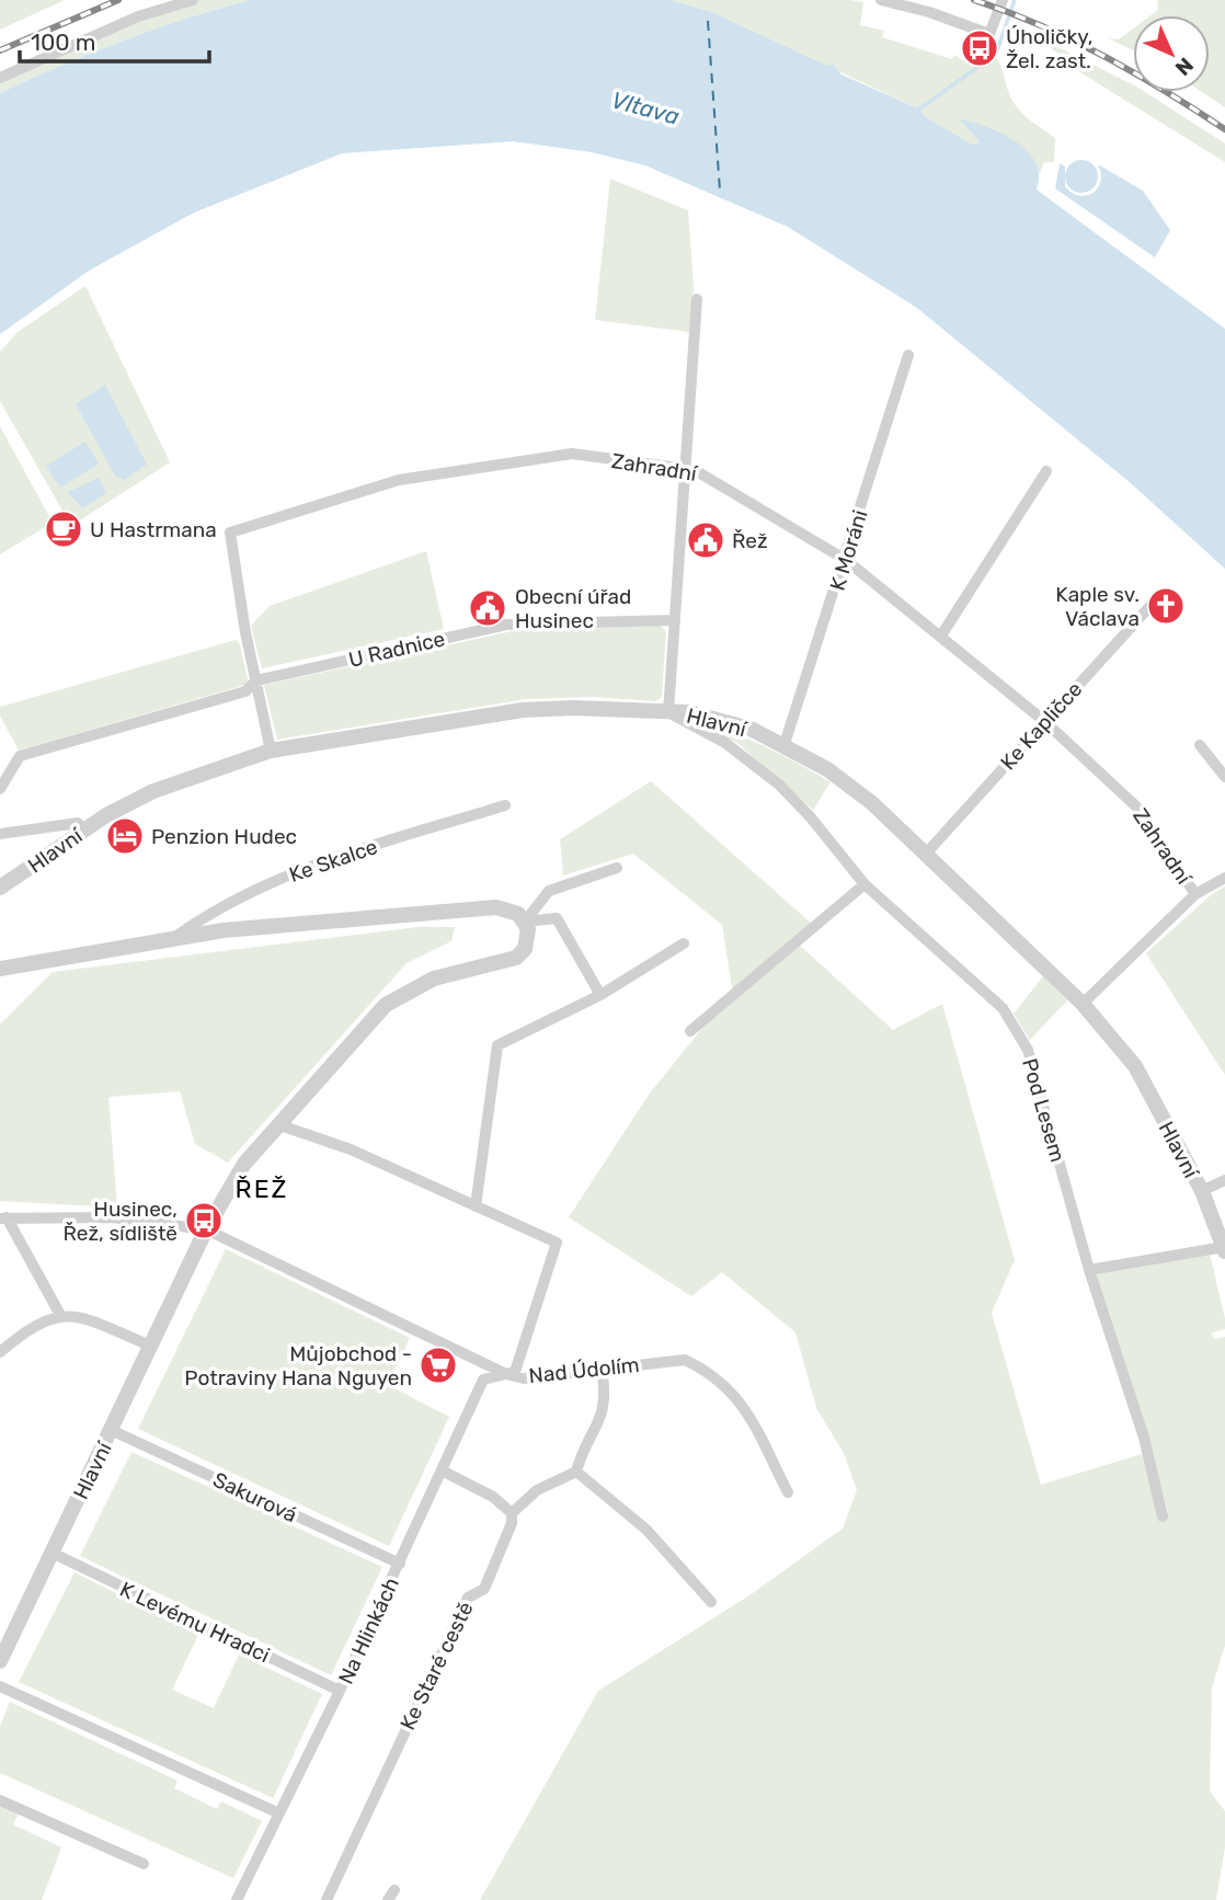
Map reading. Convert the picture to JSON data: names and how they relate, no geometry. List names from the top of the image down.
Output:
{
  "streets": {
    "street": [
      "Zahradní",
      "K Moráni",
      "U Radnice",
      "Hlavní",
      "Ke Kapličce",
      "Ke Skalce",
      "Pod Lesem",
      "Nad Údolím",
      "Sakurová",
      "K Levému Hradci",
      "Na Hlinkách",
      "Ke Staré cestě"
    ]
  },
  "crossings": [
    ["Zahradní", "K Moráni"],
    ["Zahradní", "U Radnice"],
    ["Zahradní", "Hlavní"],
    ["Zahradní", "Ke Kapličce"],
    ["K Moráni", "Hlavní"],
    ["Hlavní", "Ke Kapličce"],
    ["Hlavní", "Pod Lesem"],
    ["Hlavní", "Nad Údolím"],
    ["Hlavní", "Sakurová"],
    ["Hlavní", "K Levému Hradci"],
    ["Nad Údolím", "Na Hlinkách"],
    ["Sakurová", "Na Hlinkách"],
    ["K Levému Hradci", "Na Hlinkách"]
  ],
  "districts": ["ŘEŽ"],
  "water": ["Vltava"],
  "places": {
    "bus stop": ["Úholičky, Žel. zast.", "Husinec, Řež, sídliště"],
    "cafe": ["U Hastrmana"],
    "public building": ["Řež", "Obecní úřad Husinec"],
    "church": ["Kaple sv. Václava"],
    "hotel": ["Penzion Hudec"],
    "supermarket": ["Můjobchod - Potraviny Hana Nguyen"]
  },
  "scale_bar": "100 m",
  "north": "bottom right"
}
